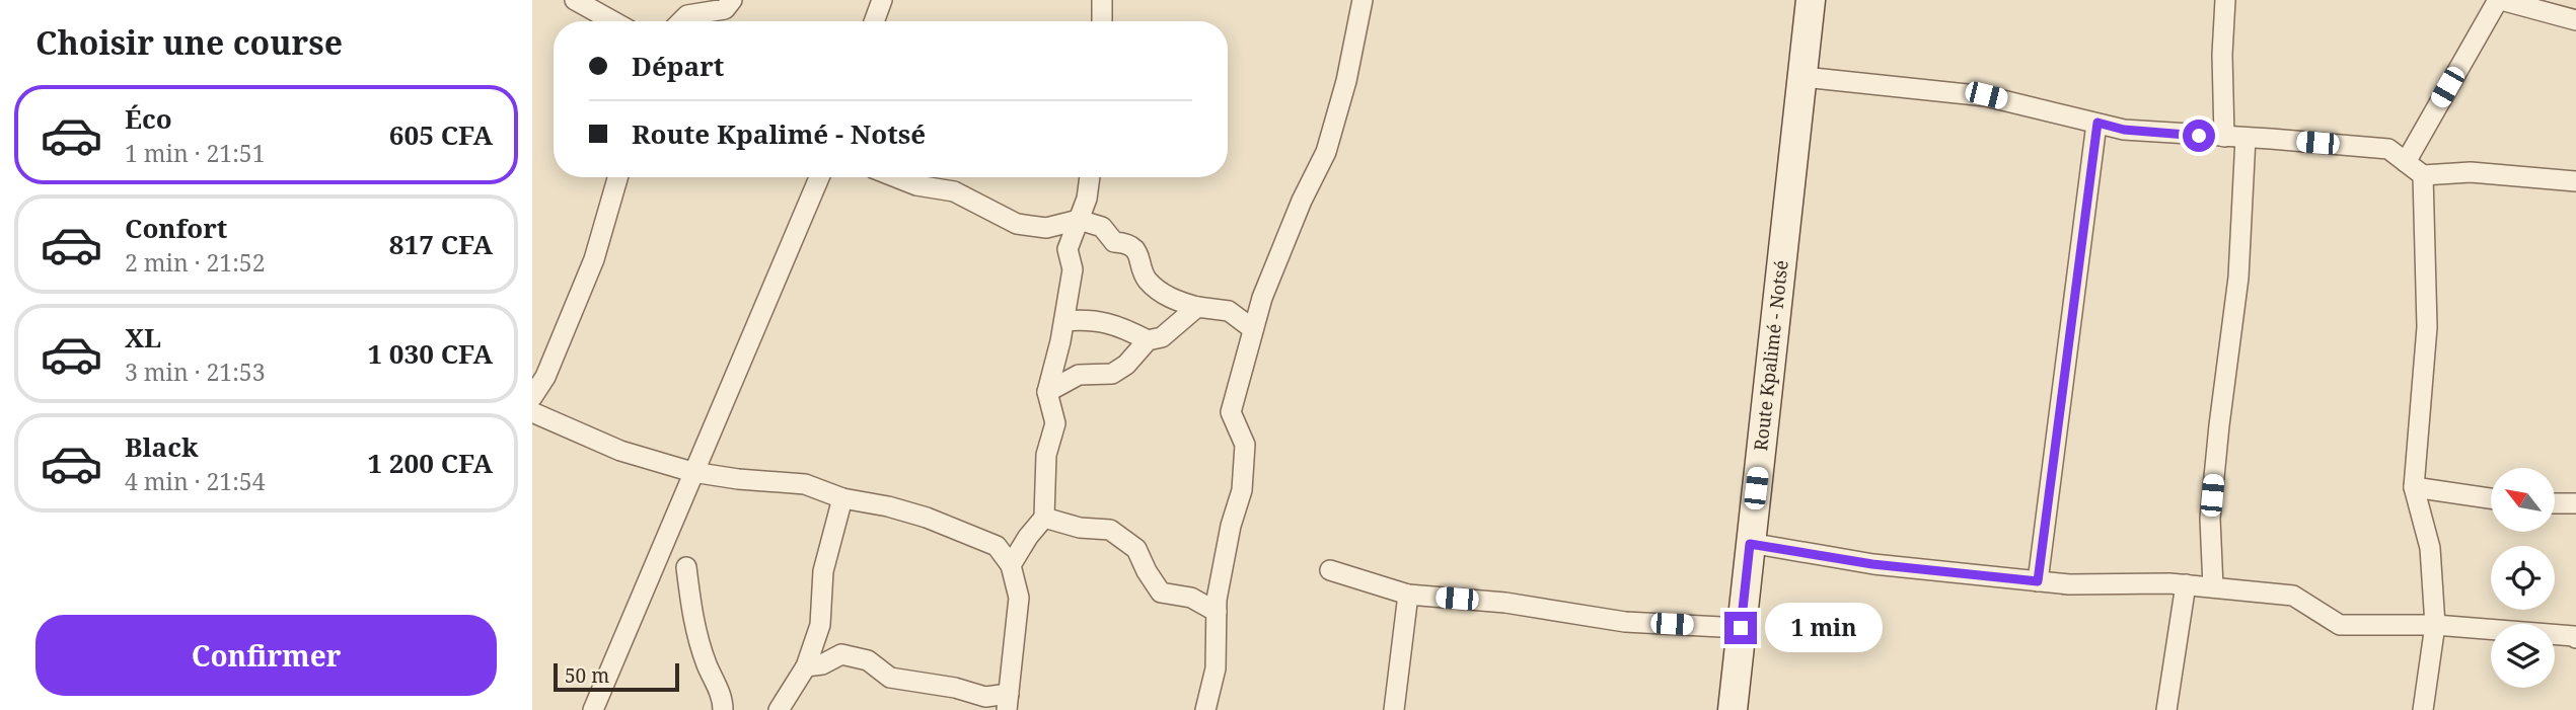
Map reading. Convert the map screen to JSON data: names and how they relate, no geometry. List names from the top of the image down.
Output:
{
  "streets": {
    "main road": ["Route Kpalimé - Notsé"]
  },
  "scale_bar": "50 m",
  "north": "top left",
  "page": {
    "heading": "Choisir une course",
    "banner": ["Départ", "Route Kpalimé - Notsé"],
    "list": [
      {
        "name": "Éco",
        "note": "1 min · 21:51",
        "value": "605 CFA"
      },
      {
        "name": "Confort",
        "note": "2 min · 21:52",
        "value": "817 CFA"
      },
      {
        "name": "XL",
        "note": "3 min · 21:53",
        "value": "1 030 CFA"
      },
      {
        "name": "Black",
        "note": "4 min · 21:54",
        "value": "1 200 CFA"
      }
    ],
    "buttons": "Confirmer",
    "bubble": "1 min",
    "scale": "50 m"
  }
}
